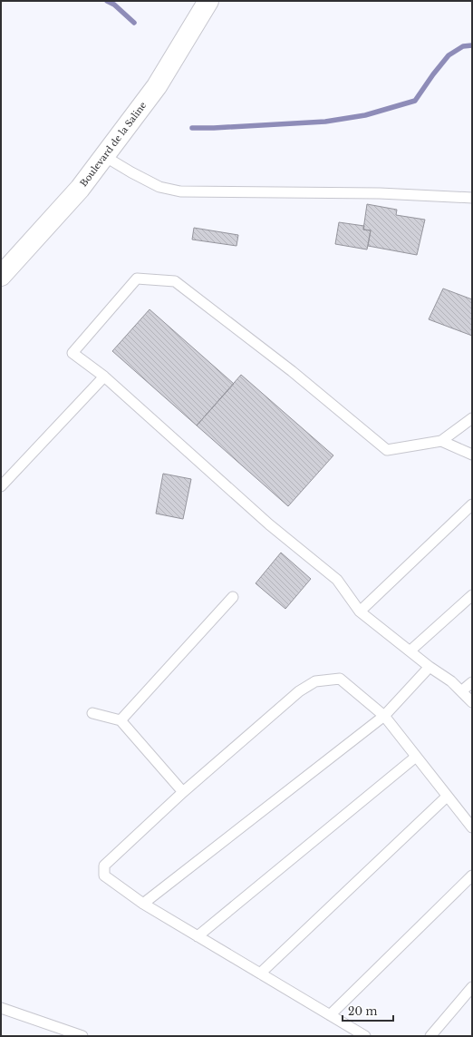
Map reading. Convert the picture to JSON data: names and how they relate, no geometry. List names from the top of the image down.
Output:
{
  "streets": {
    "main road": ["Boulevard de la Saline"]
  },
  "scale_bar": "20 m"
}
